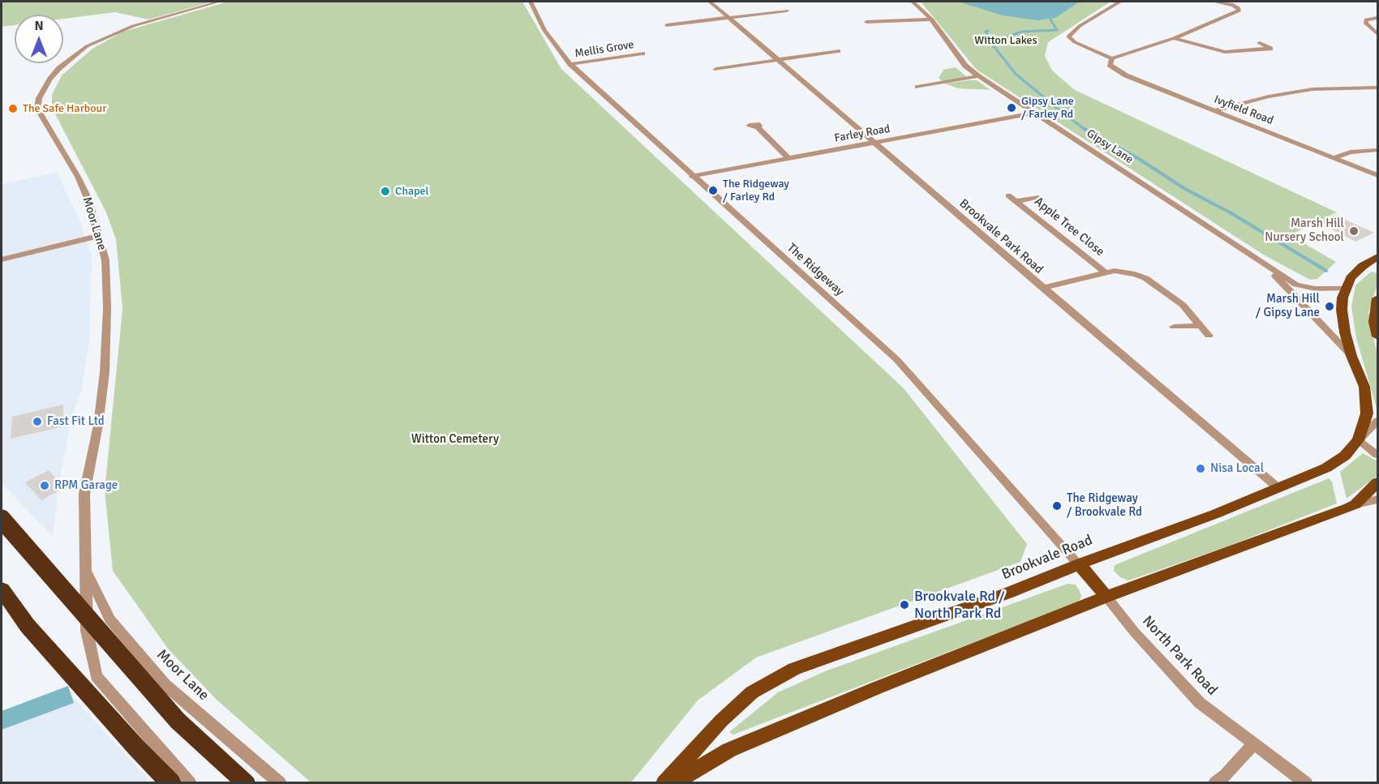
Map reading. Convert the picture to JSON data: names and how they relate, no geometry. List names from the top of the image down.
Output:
{
  "streets": {
    "main road": ["Brookvale Road"],
    "street": [
      "Mellis Grove",
      "Ivyfield Road",
      "Farley Road",
      "Gipsy Lane",
      "Moor Lane",
      "Apple Tree Close",
      "Brookvale Park Road",
      "The Ridgeway",
      "North Park Road"
    ]
  },
  "crossings": [
    ["Mellis Grove", "The Ridgeway"],
    ["Farley Road", "Gipsy Lane"],
    ["Farley Road", "Brookvale Park Road"],
    ["Farley Road", "The Ridgeway"],
    ["Brookvale Park Road", "Brookvale Road"],
    ["The Ridgeway", "Brookvale Road"]
  ],
  "parks": ["Witton Lakes", "Witton Cemetery"],
  "places": [
    "Gipsy Lane / Farley Rd",
    "The Safe Harbour",
    "The Ridgeway / Farley Rd",
    "Chapel",
    "Marsh Hill Nursery School",
    "Marsh Hill / Gipsy Lane",
    "Fast Fit Ltd",
    "Nisa Local",
    "RPM Garage",
    "The Ridgeway / Brookvale Rd",
    "Brookvale Rd / North Park Rd"
  ],
  "north": "top"
}
